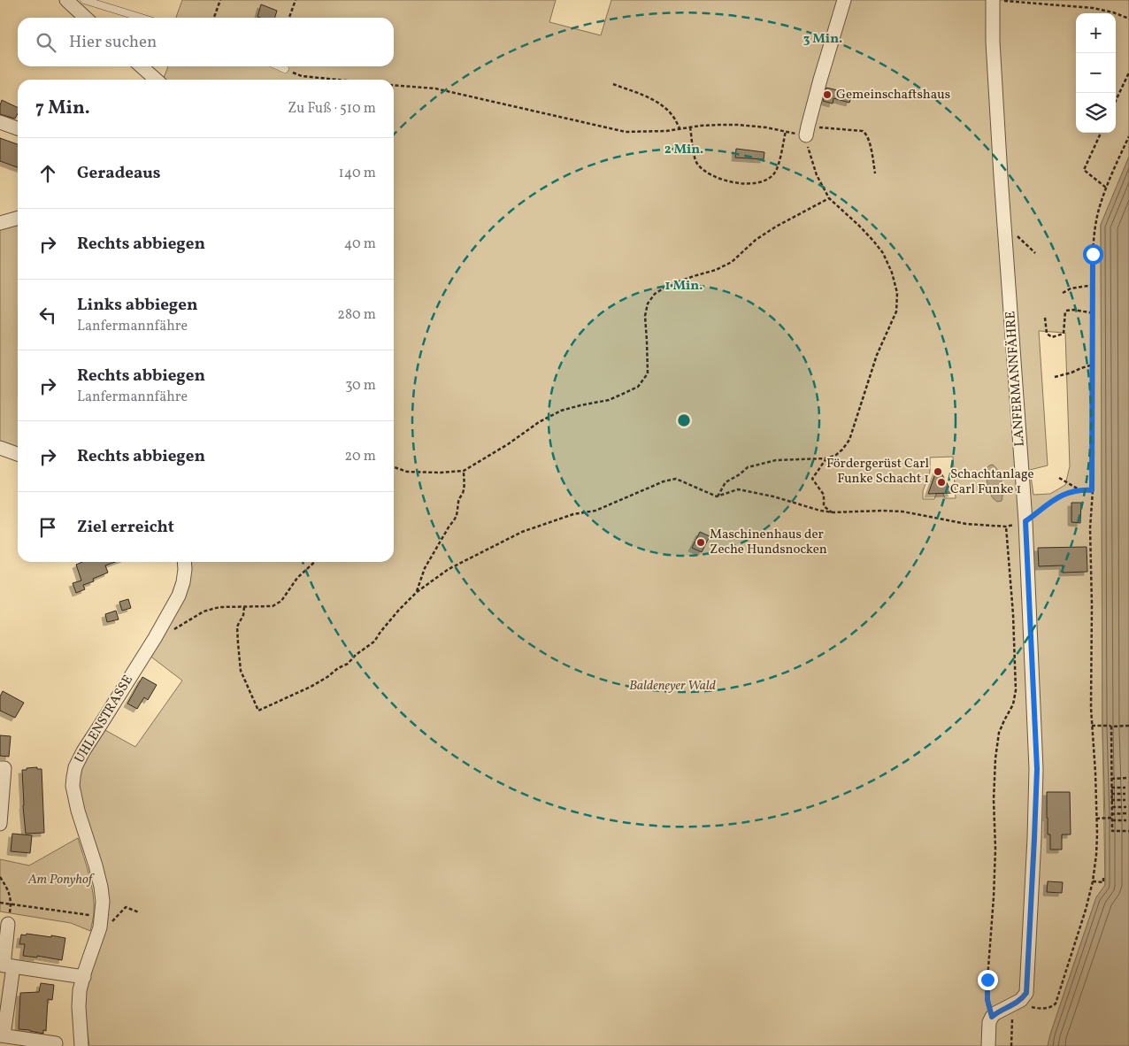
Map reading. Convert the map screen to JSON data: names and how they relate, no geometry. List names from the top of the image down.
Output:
{
  "streets": {
    "street": ["LANFERMANNFÄHRE", "UHLENSTRASSE"]
  },
  "parks": ["Baldeneyer Wald", "Am Ponyhof"],
  "places": [
    "Gemeinschaftshaus",
    "Fördergerüst Carl Funke Schacht 1",
    "Schachtanlage Carl Funke 1",
    "Maschinenhaus der Zeche Hundsnocken"
  ],
  "page": {
    "map_buttons": ["+", "−"],
    "search": "Hier suchen",
    "heading": ["7 Min.", "Zu Fuß · 510 m"],
    "list": [
      ["Geradeaus", "140 m"],
      ["Rechts abbiegen", "40 m"],
      ["Links abbiegen", "Lanfermannfähre", "280 m"],
      ["Rechts abbiegen", "Lanfermannfähre", "30 m"],
      ["Rechts abbiegen", "20 m"],
      "Ziel erreicht"
    ]
  },
  "rings": ["3 Min.", "2 Min.", "1 Min."]
}
